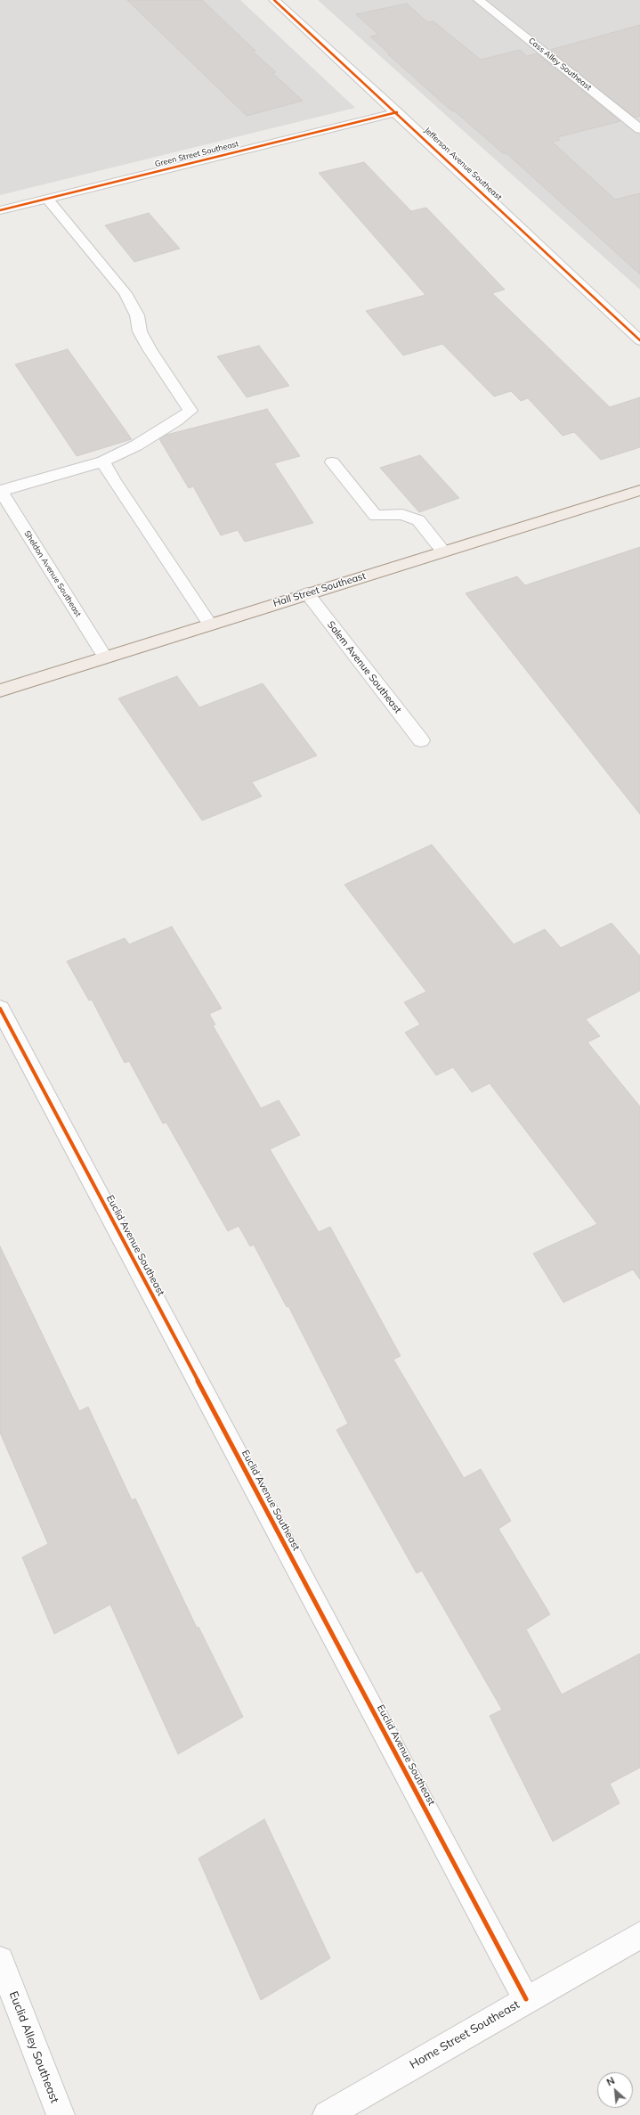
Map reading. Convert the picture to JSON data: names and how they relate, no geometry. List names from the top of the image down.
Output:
{
  "streets": {
    "main road": ["Hall Street Southeast"],
    "street": [
      "Cass Alley Southeast",
      "Green Street Southeast",
      "Jefferson Avenue Southeast",
      "Sheldon Avenue Southeast",
      "Salem Avenue Southeast",
      "Euclid Avenue Southeast",
      "Home Street Southeast",
      "Euclid Alley Southeast"
    ]
  },
  "crossings": [
    ["Green Street Southeast", "Jefferson Avenue Southeast"],
    ["Sheldon Avenue Southeast", "Hall Street Southeast"],
    ["Hall Street Southeast", "Salem Avenue Southeast"],
    ["Euclid Avenue Southeast", "Home Street Southeast"]
  ],
  "north": "top left"
}
